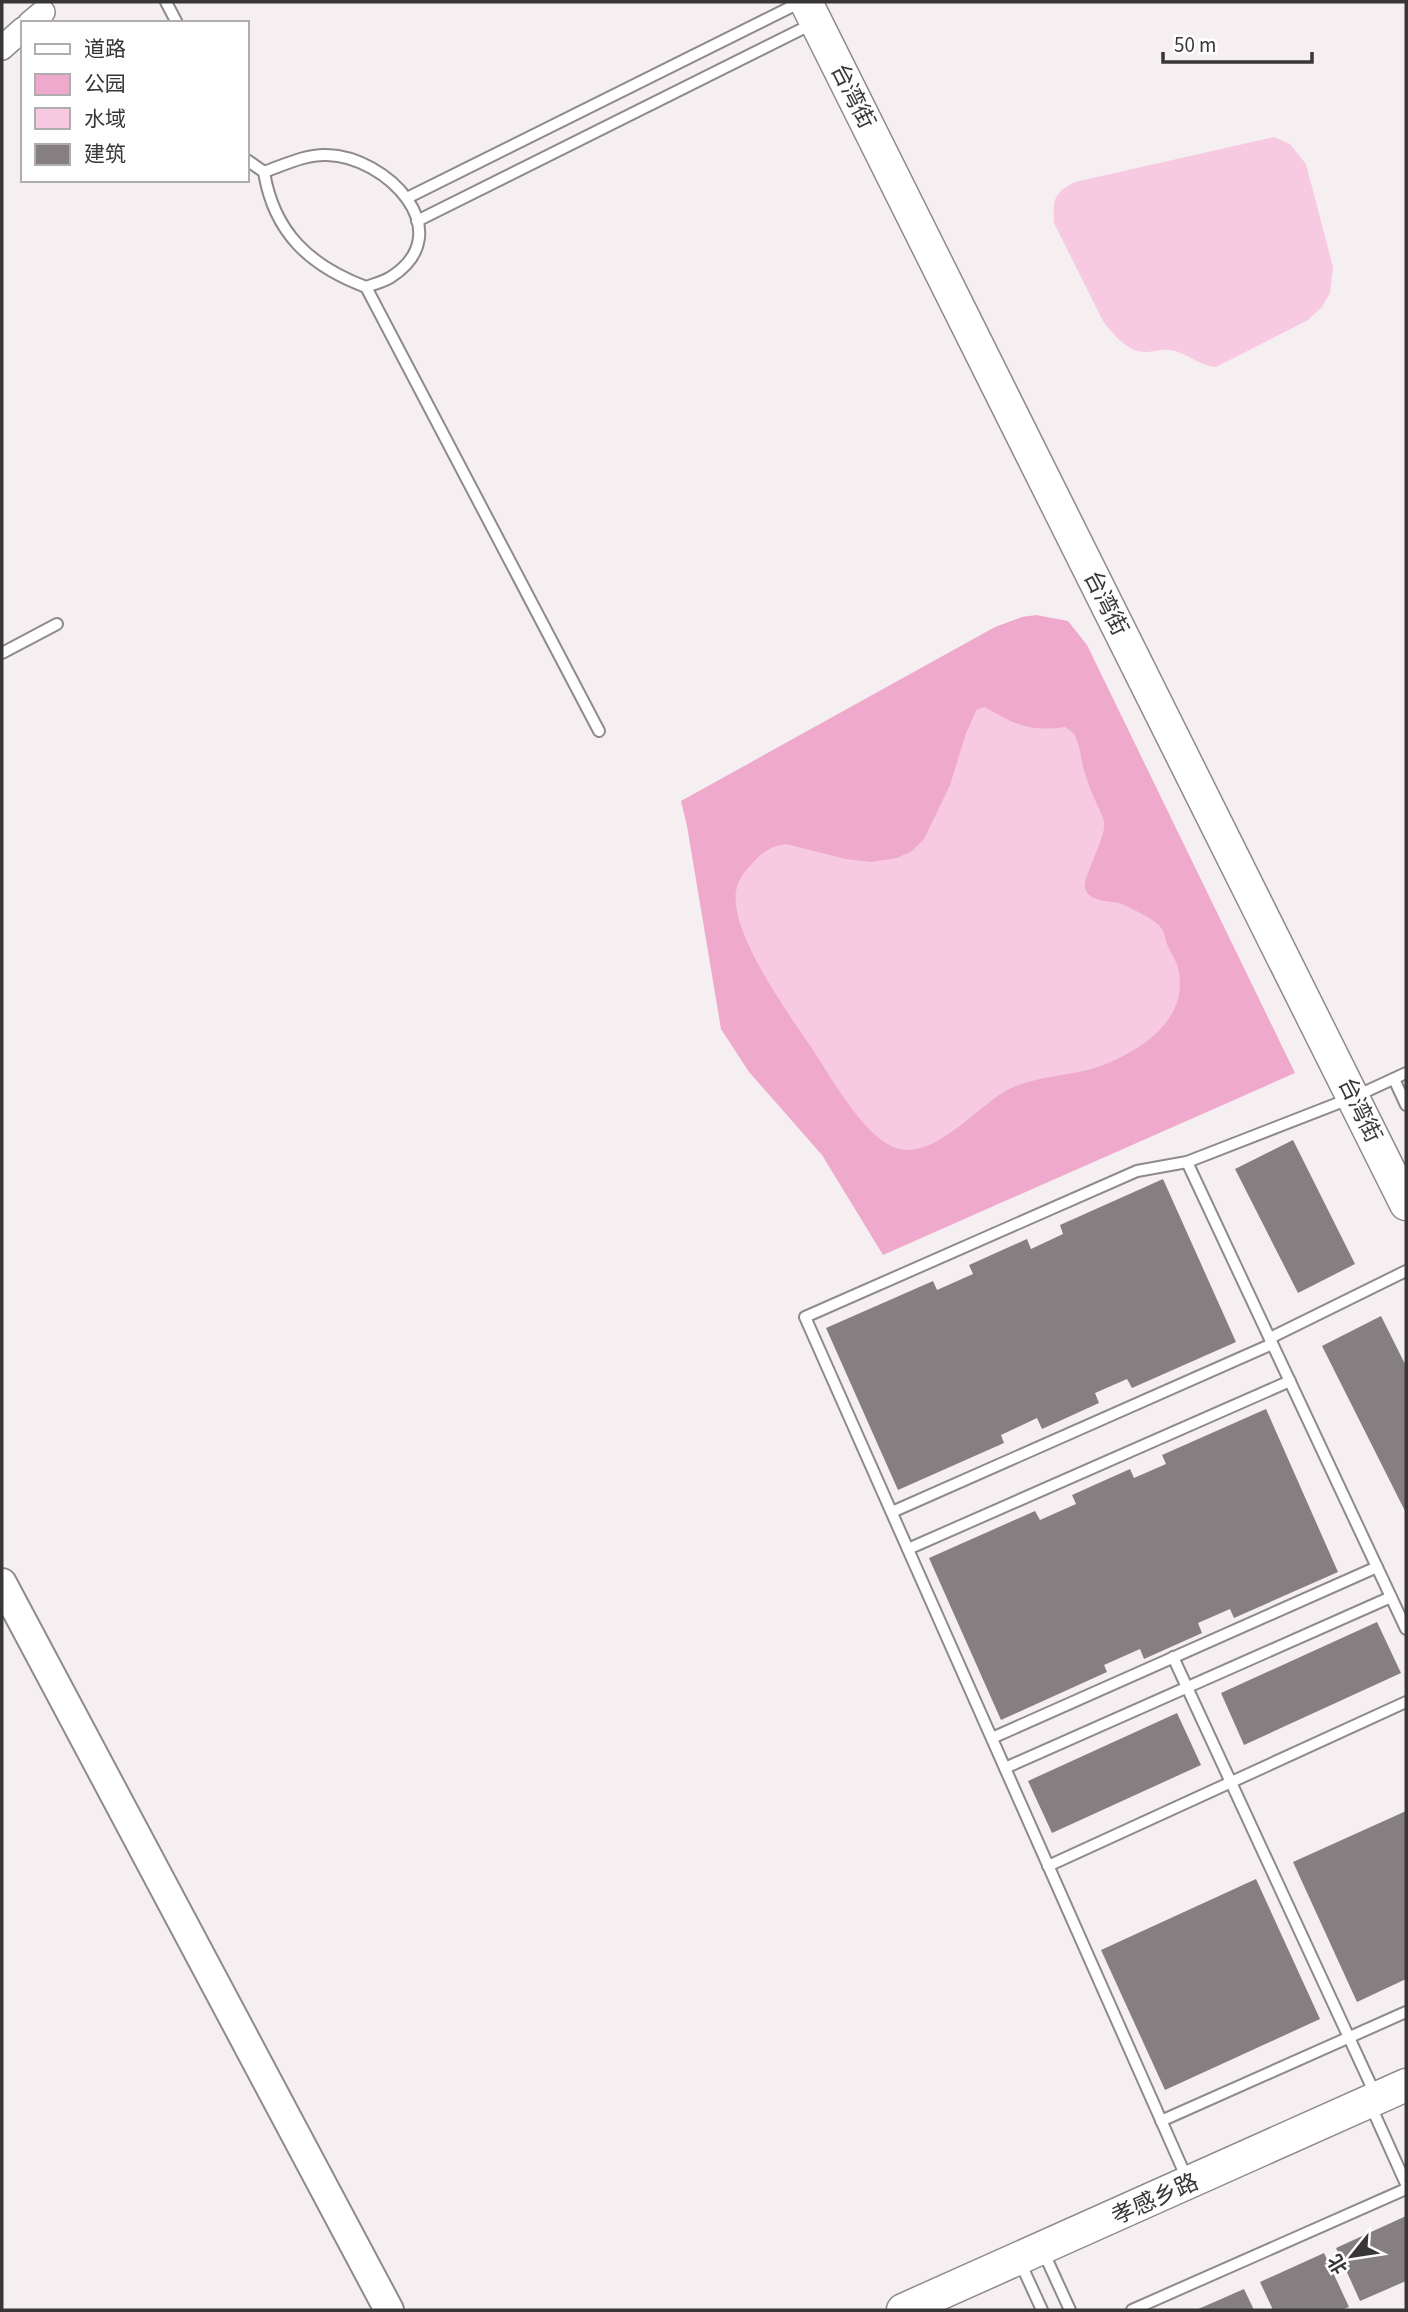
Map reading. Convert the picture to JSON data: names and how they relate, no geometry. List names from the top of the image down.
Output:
{
  "streets": {
    "main road": ["台湾街", "孝感乡路"]
  },
  "legend": [
    "道路",
    "公园",
    "水域",
    "建筑"
  ],
  "scale_bar": "50 m",
  "north": "bottom left"
}
